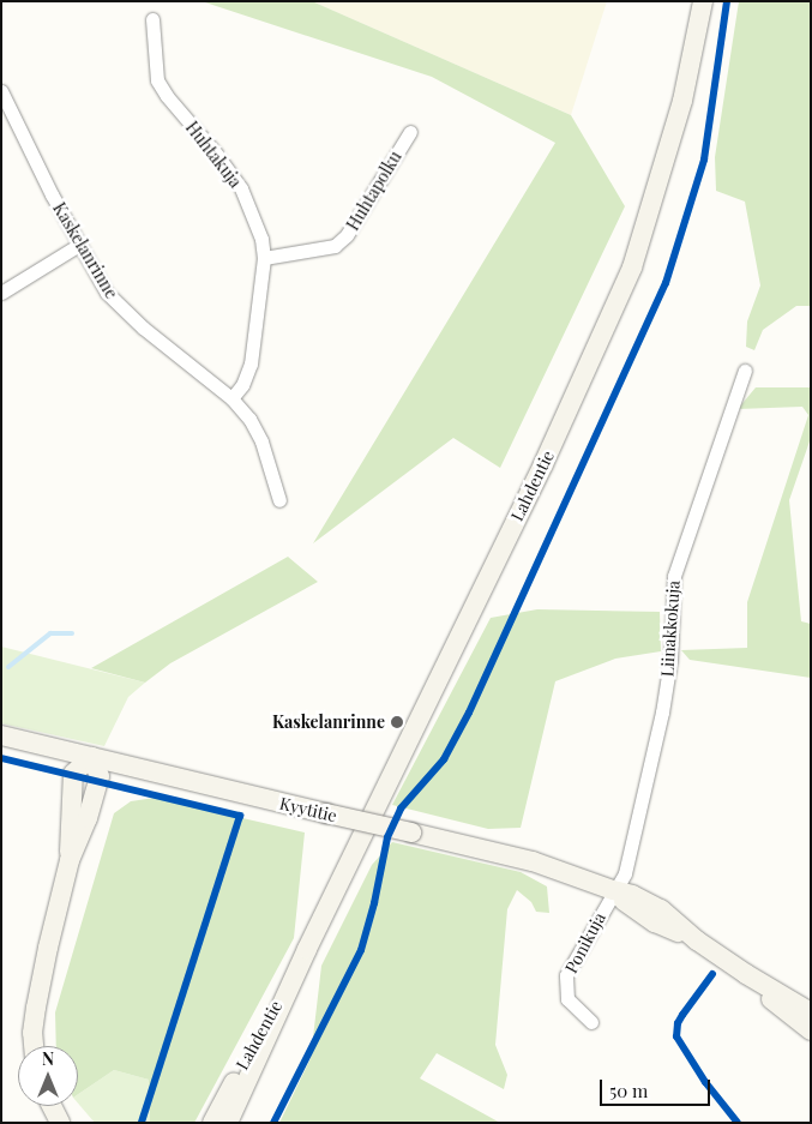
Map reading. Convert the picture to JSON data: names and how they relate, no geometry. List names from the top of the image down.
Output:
{
  "streets": {
    "main road": ["Lahdentie", "Kyytitie"],
    "street": [
      "Huhtakuja",
      "Huhtapolku",
      "Kaskelanrinne",
      "Liinakkokuja",
      "Ponikuja"
    ]
  },
  "crossings": [
    ["Huhtakuja", "Huhtapolku"],
    ["Huhtakuja", "Kaskelanrinne"],
    ["Liinakkokuja", "Kyytitie"],
    ["Liinakkokuja", "Ponikuja"],
    ["Kyytitie", "Ponikuja"]
  ],
  "places": ["Kaskelanrinne"],
  "scale_bar": "50 m",
  "north": "top"
}
